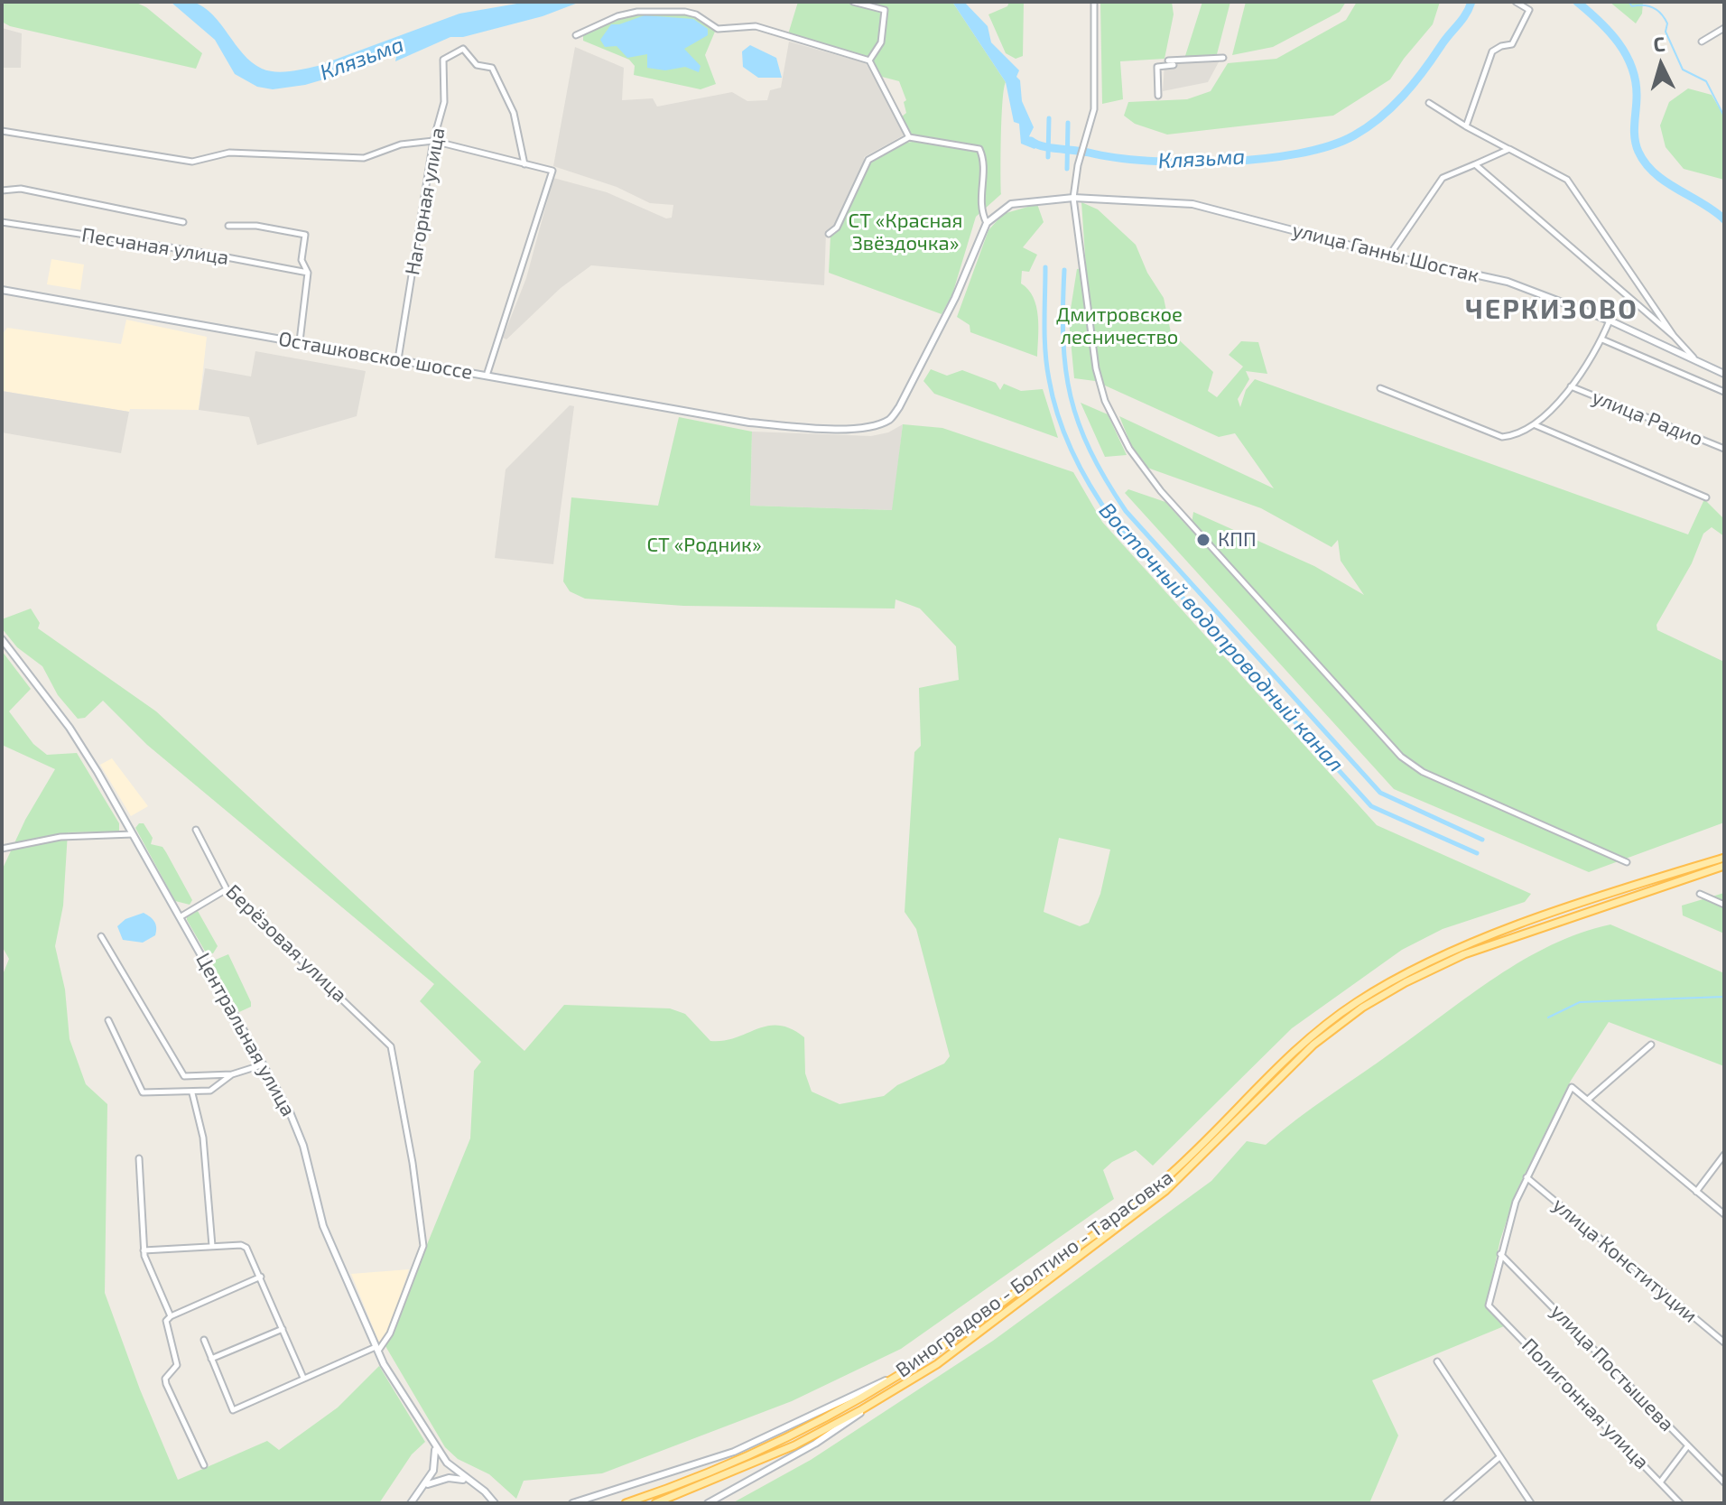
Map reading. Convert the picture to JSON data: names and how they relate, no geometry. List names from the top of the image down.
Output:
{
  "streets": {
    "main road": [
      "улица Ганны Шостак",
      "Осташковское шоссе",
      "Центральная улица",
      "Виноградово - Болтино - Тарасовка"
    ],
    "street": [
      "Нагорная улица",
      "Песчаная улица",
      "улица Радио",
      "Берёзовая улица",
      "улица Конституции",
      "улица Постышева",
      "Полигонная улица"
    ]
  },
  "crossings": [
    ["Нагорная улица", "Осташковское шоссе"],
    ["улица Ганны Шостак", "Осташковское шоссе"],
    ["Берёзовая улица", "Центральная улица"],
    ["улица Постышева", "Полигонная улица"]
  ],
  "districts": ["ЧЕРКИЗОВО"],
  "water": ["Клязьма", "Восточный водопроводный канал"],
  "parks": ["СТ «Красная Звёздочка»", "Дмитровское лесничество", "СТ «Родник»"],
  "places": ["КПП"],
  "north": "top"
}
